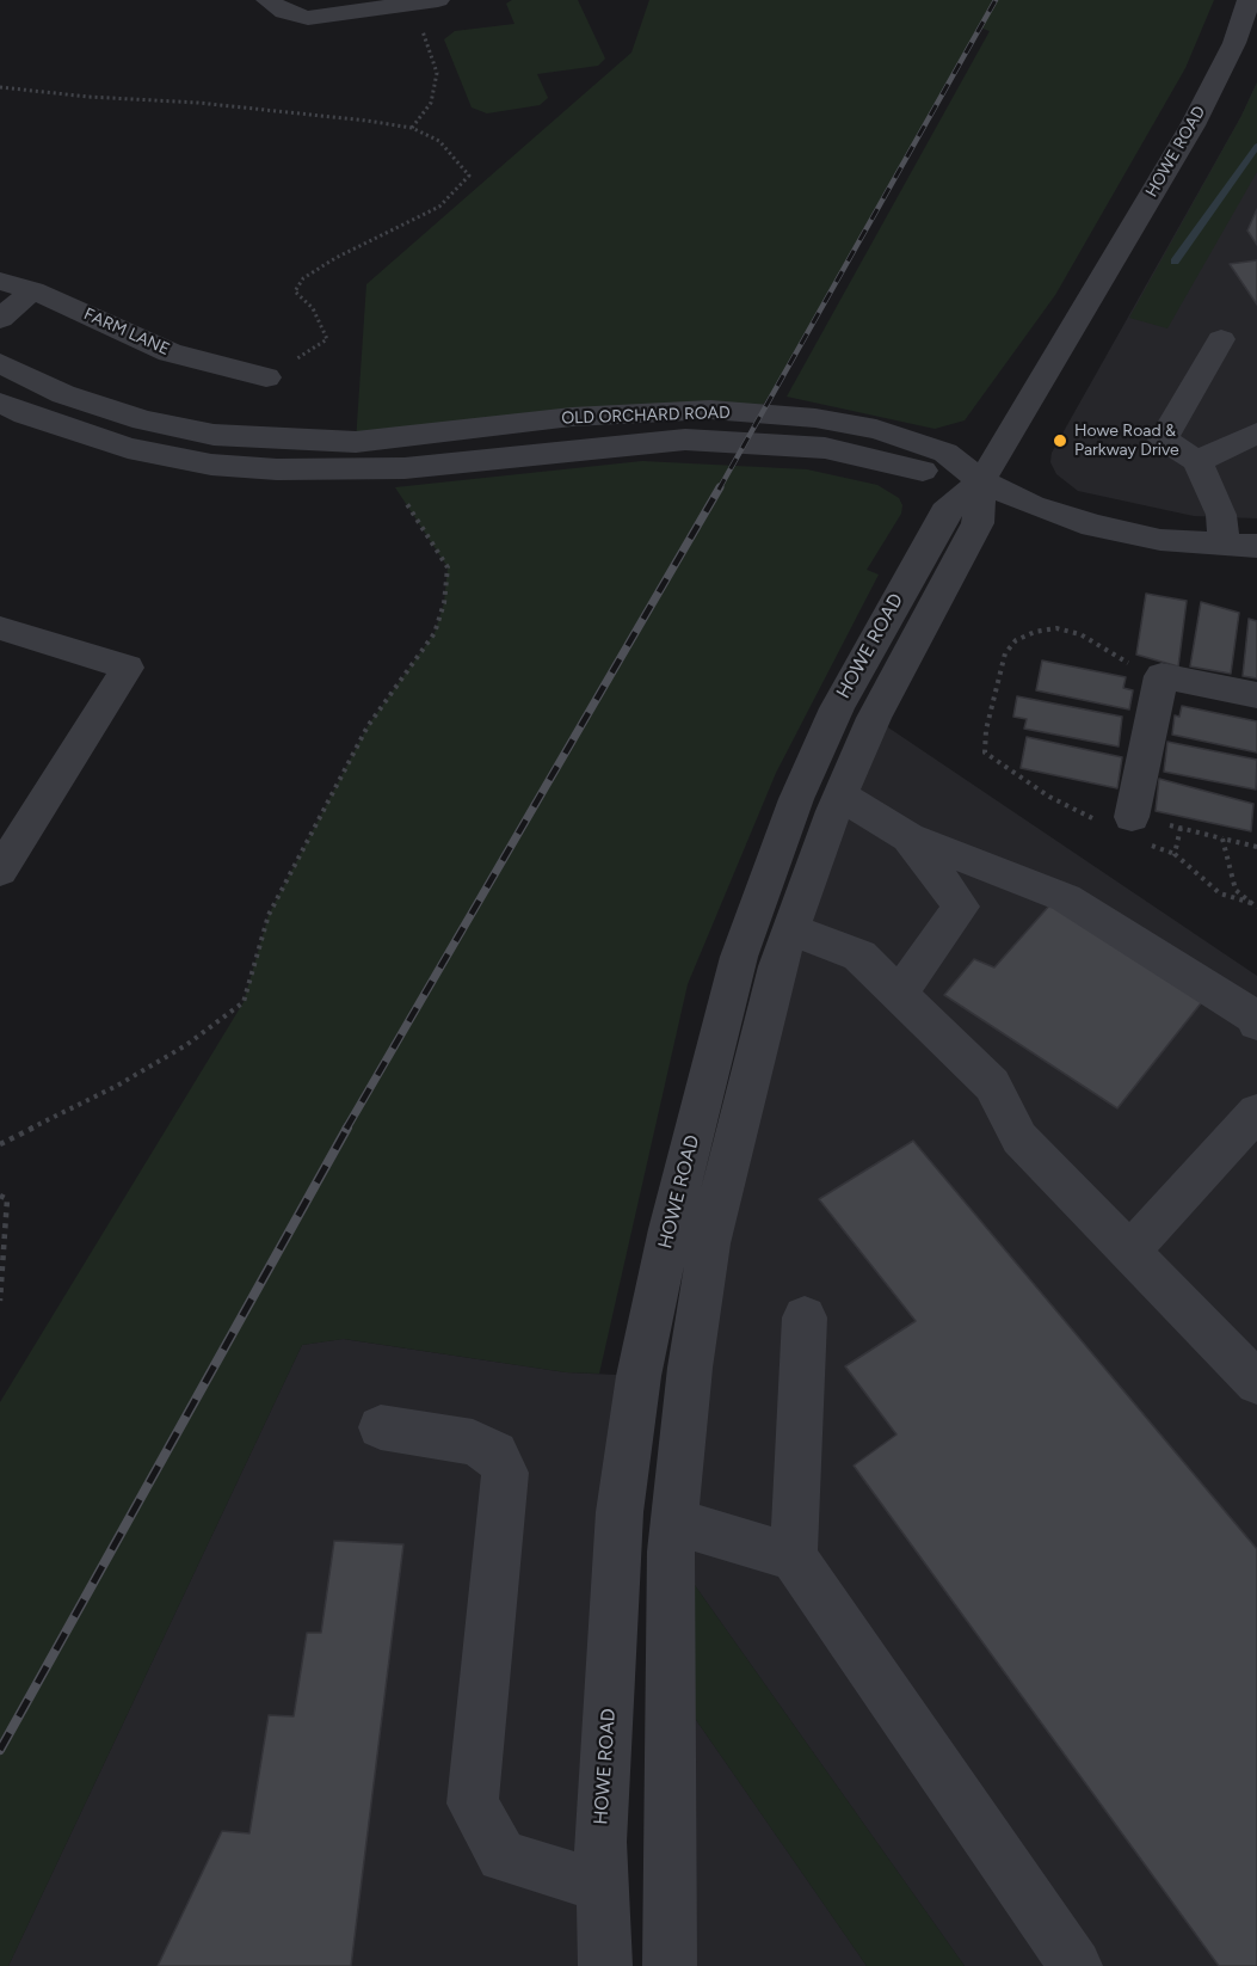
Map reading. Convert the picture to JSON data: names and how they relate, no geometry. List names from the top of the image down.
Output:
{
  "streets": {
    "street": ["HOWE ROAD", "FARM LANE", "OLD ORCHARD ROAD"]
  },
  "crossings": [
    ["HOWE ROAD", "OLD ORCHARD ROAD"]
  ],
  "places": ["Howe Road & Parkway Drive"]
}
